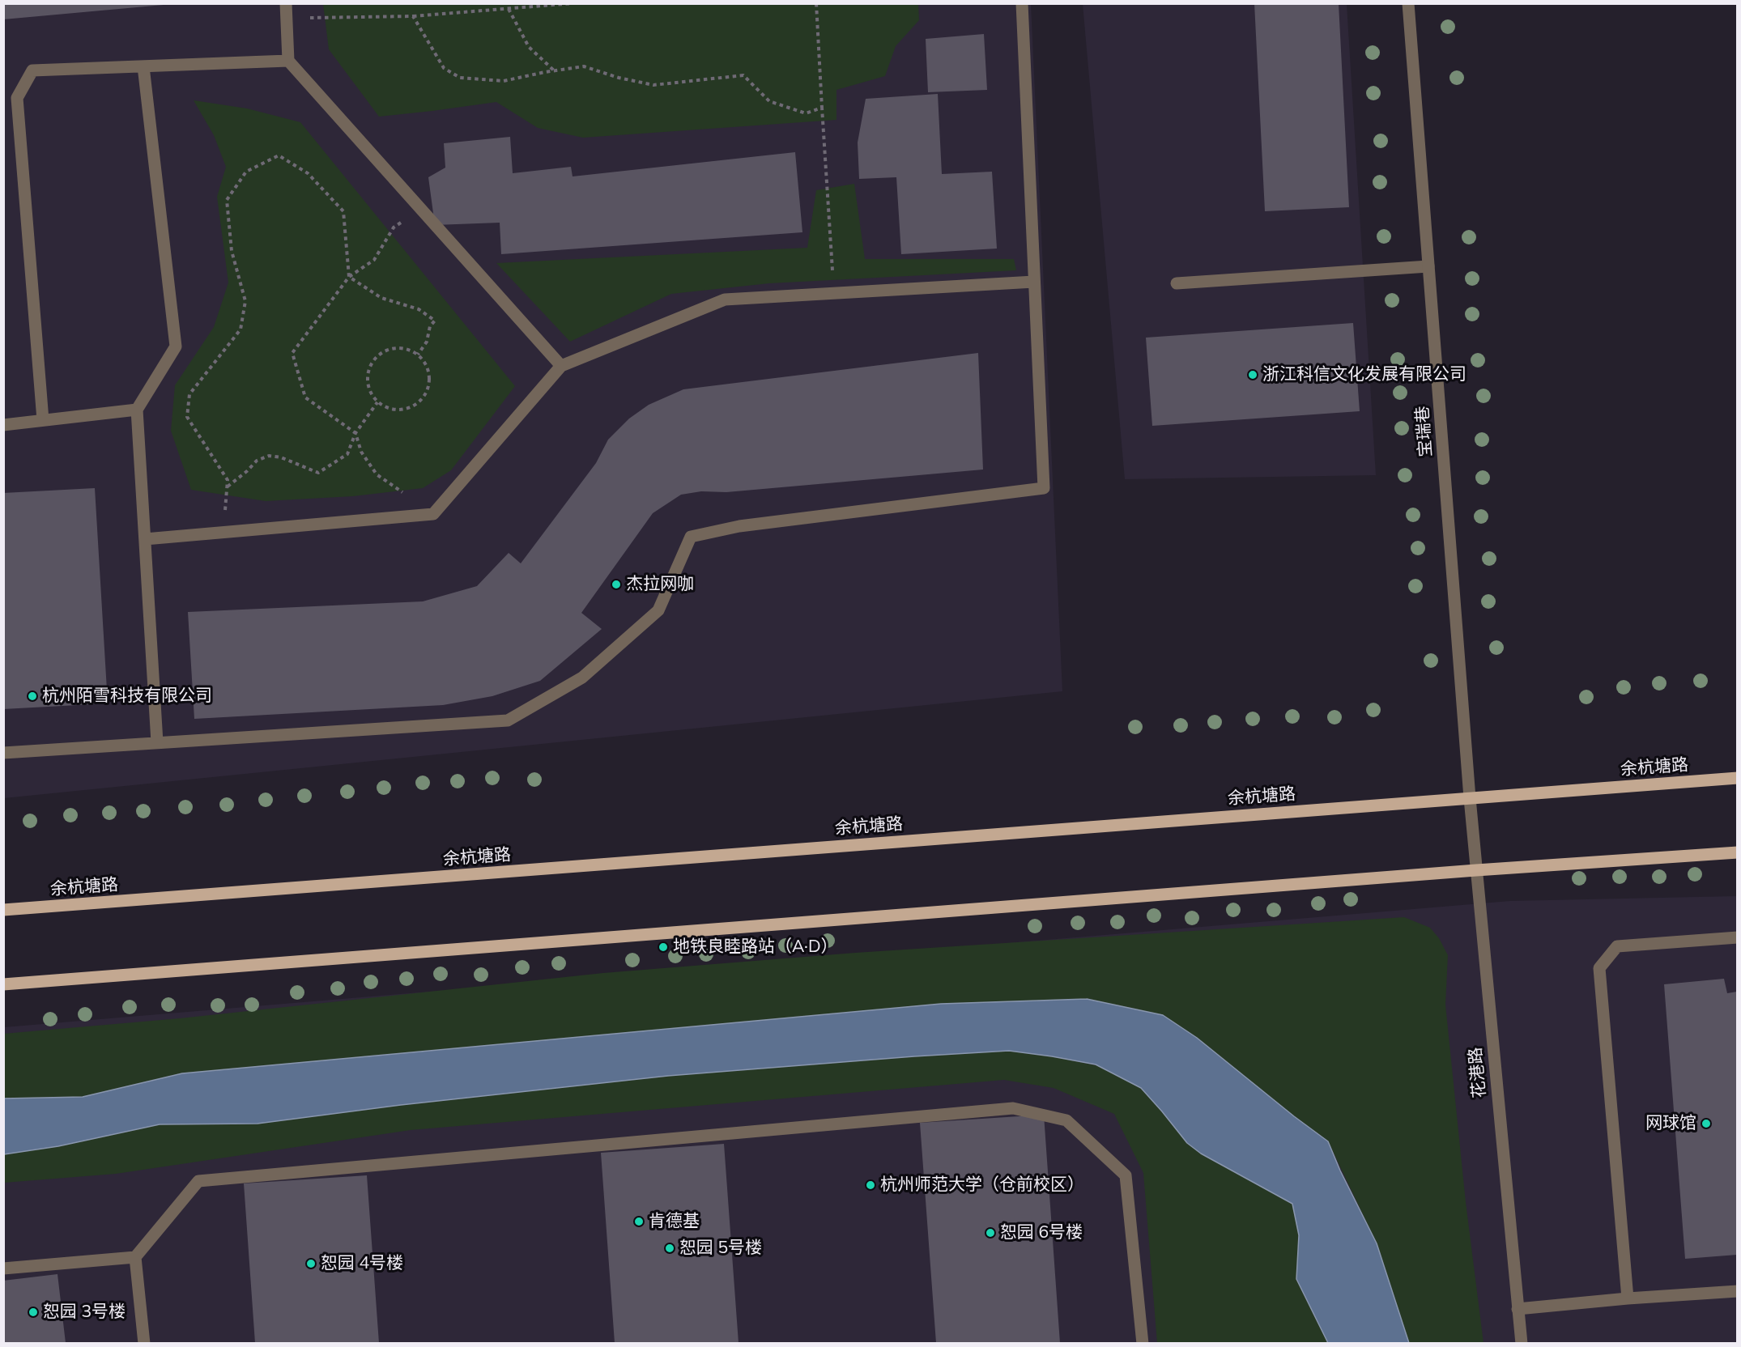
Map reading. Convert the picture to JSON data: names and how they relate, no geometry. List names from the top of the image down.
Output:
{
  "streets": {
    "main road": ["余杭塘路"],
    "street": ["宝瑞巷", "花港路"]
  },
  "crossings": [
    ["宝瑞巷", "余杭塘路"],
    ["宝瑞巷", "花港路"],
    ["余杭塘路", "花港路"]
  ],
  "places": [
    "浙江科信文化发展有限公司",
    "杰拉网咖",
    "杭州陌雪科技有限公司",
    "地铁良睦路站（A·D）",
    "网球馆",
    "杭州师范大学（仓前校区）",
    "肯德基",
    "恕园 6号楼",
    "恕园 5号楼",
    "恕园 4号楼",
    "恕园 3号楼"
  ]
}
